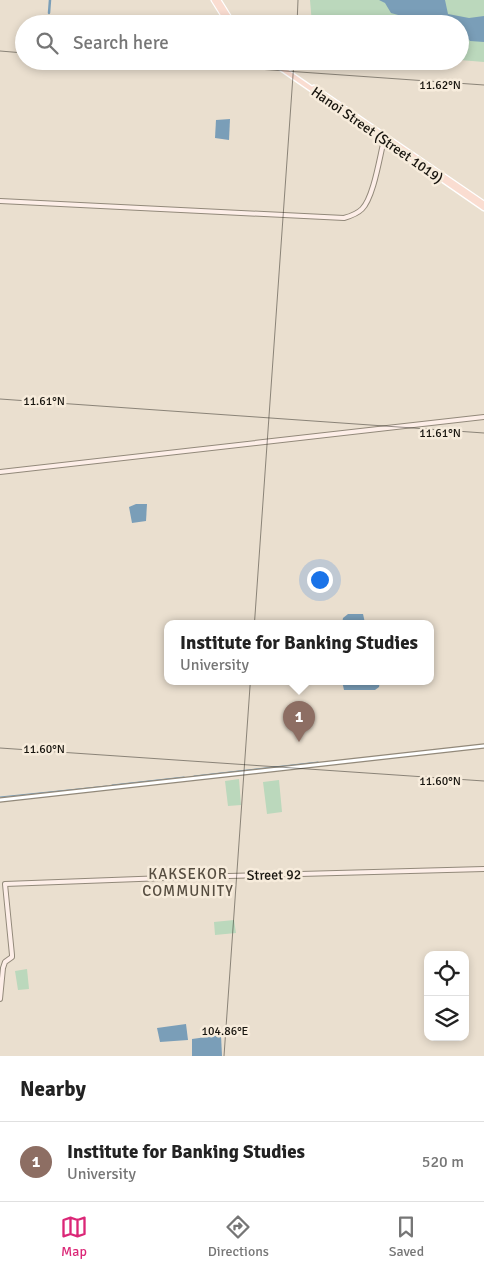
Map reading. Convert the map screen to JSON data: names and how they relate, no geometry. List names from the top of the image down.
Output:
{
  "streets": {
    "main road": ["Hanoi Street (Street 1019)", "Street 92"]
  },
  "districts": ["KAKSEKOR COMMUNITY"],
  "page": {
    "search": "Search here",
    "popup": ["Institute for Banking Studies", "University"],
    "pins": "1",
    "heading": "Nearby",
    "list": [
      {
        "mark": "1",
        "name": "Institute for Banking Studies",
        "note": "University",
        "value": "520 m"
      }
    ],
    "nav": ["Map", "Directions", "Saved"]
  },
  "coordinates": [
    "11.62°N",
    "11.61°N",
    "11.60°N",
    "104.86°E"
  ]
}
